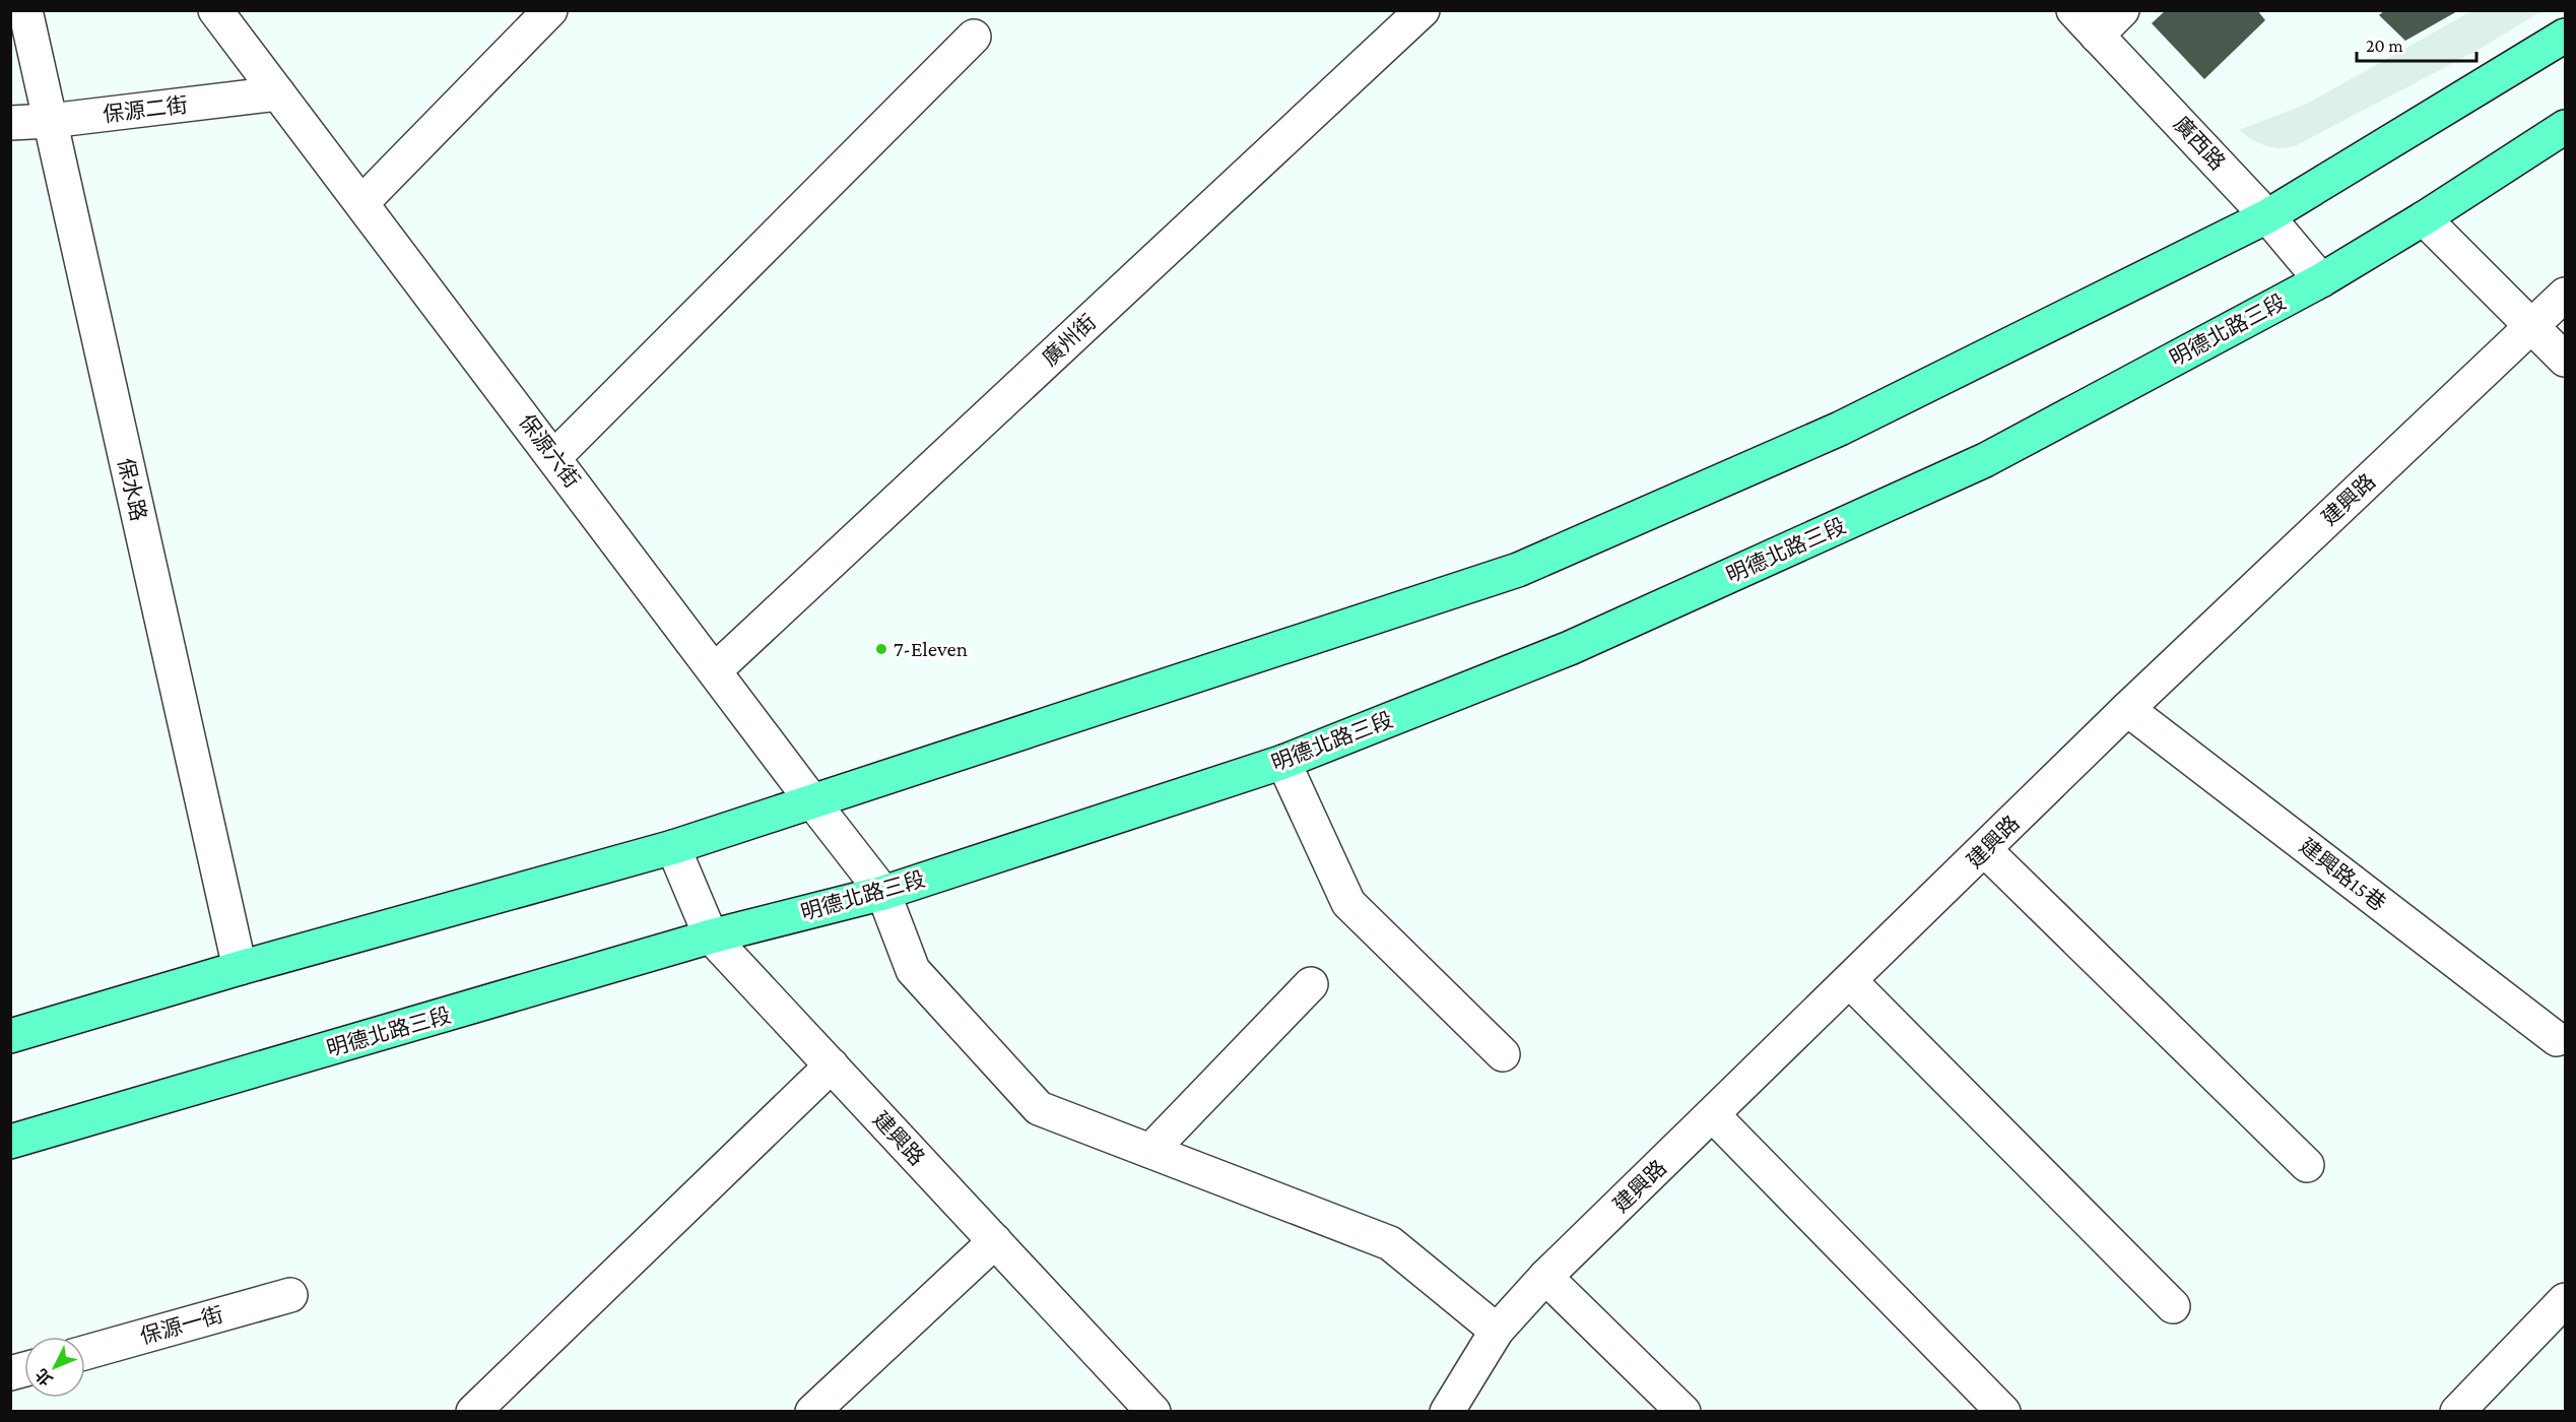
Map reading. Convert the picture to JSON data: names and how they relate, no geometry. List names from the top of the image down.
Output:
{
  "streets": {
    "main road": ["明德北路三段"],
    "street": [
      "保源二街",
      "廣西路",
      "廣州街",
      "保源六街",
      "保水路",
      "建興路",
      "建興路15巷",
      "保源一街"
    ]
  },
  "crossings": [
    ["保源二街", "保源六街"],
    ["保源二街", "保水路"],
    ["廣西路", "明德北路三段"],
    ["明德北路三段", "保源六街"],
    ["明德北路三段", "建興路"],
    ["廣州街", "保源六街"],
    ["保源六街", "建興路"],
    ["建興路", "建興路15巷"]
  ],
  "places": ["7-Eleven"],
  "scale_bar": "20 m",
  "north": "bottom left"
}
